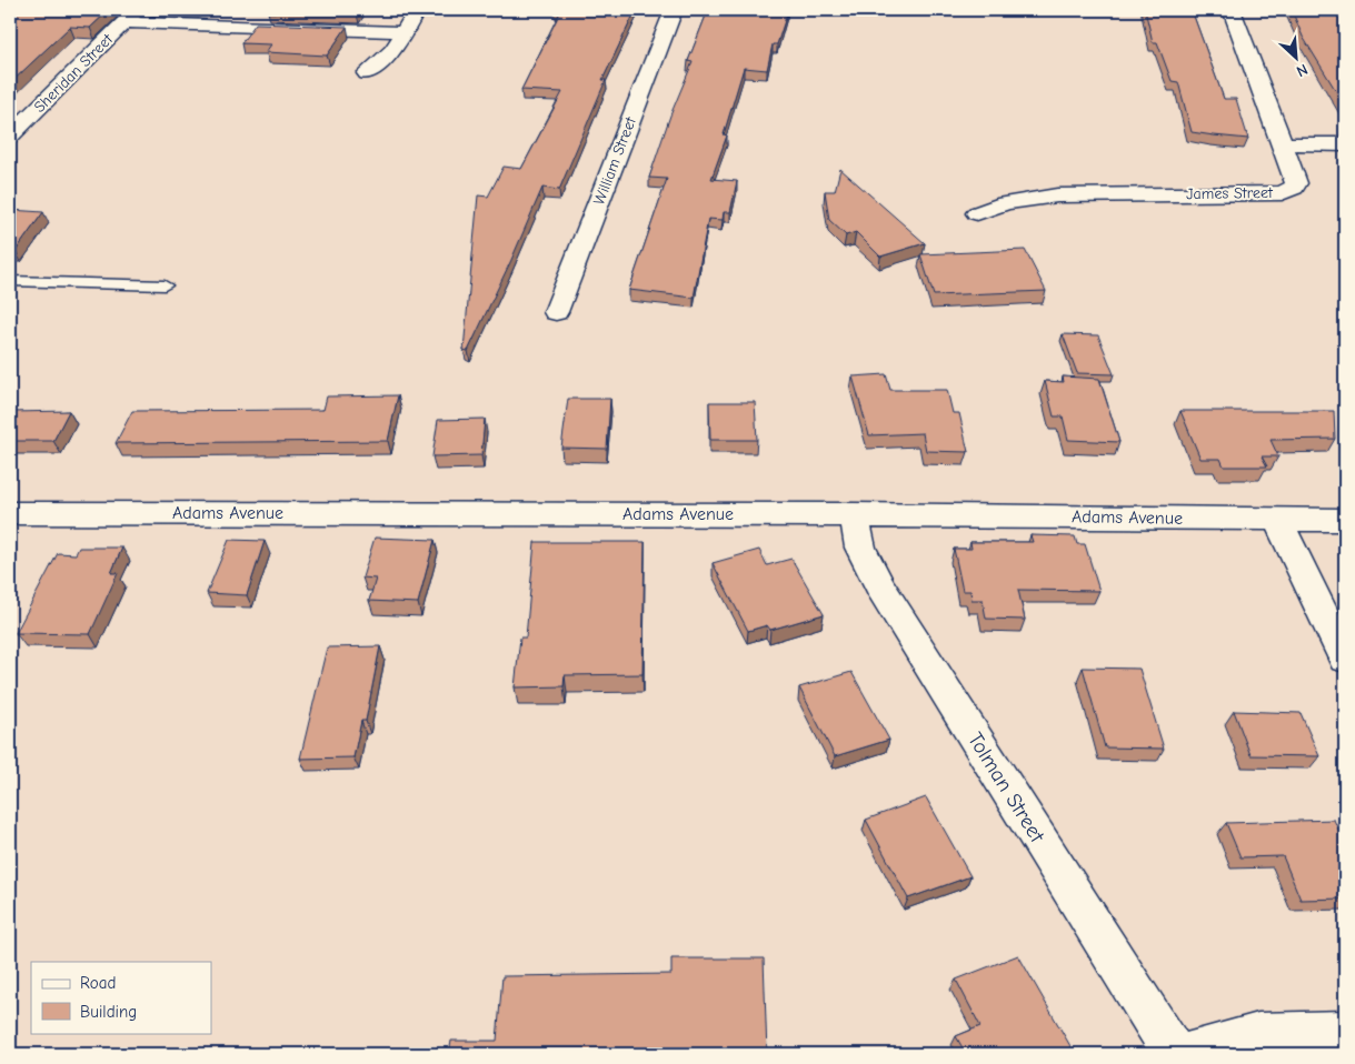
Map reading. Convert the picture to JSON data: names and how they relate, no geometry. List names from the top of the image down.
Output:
{
  "streets": {
    "street": [
      "Sheridan Street",
      "William Street",
      "James Street",
      "Adams Avenue",
      "Tolman Street"
    ]
  },
  "crossings": [
    ["Adams Avenue", "Tolman Street"]
  ],
  "legend": ["Road", "Building"],
  "north": "bottom right"
}
